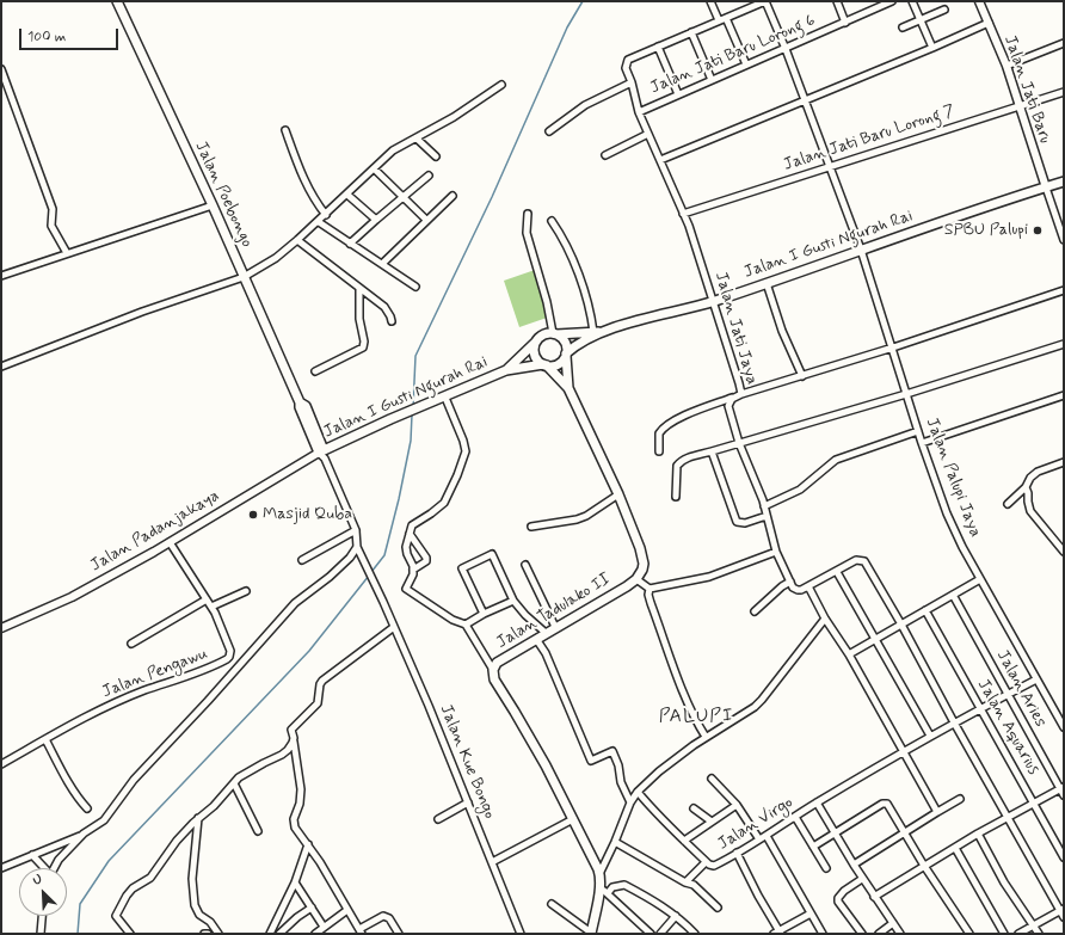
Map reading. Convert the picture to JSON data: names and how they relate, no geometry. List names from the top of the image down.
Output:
{
  "streets": {
    "main road": ["Jalan Poebongo", "Jalan I Gusti Ngurah Rai", "Jalan Tadulako II"],
    "street": [
      "Jalan Jati Baru Lorong 6",
      "Jalan Jati Baru",
      "Jalan Jati Baru Lorong 7",
      "Jalan Jati Jaya",
      "Jalan Palupi Jaya",
      "Jalan Padanjakaya",
      "Jalan Pengawu",
      "Jalan Aries",
      "Jalan Aquarius",
      "Jalan Kue Bongo",
      "Jalan Virgo"
    ]
  },
  "crossings": [
    ["Jalan Jati Baru Lorong 6", "Jalan Jati Jaya"],
    ["Jalan Jati Baru Lorong 6", "Jalan Palupi Jaya"],
    ["Jalan Jati Baru", "Jalan Jati Baru Lorong 7"],
    ["Jalan Jati Baru", "Jalan I Gusti Ngurah Rai"],
    ["Jalan Jati Baru Lorong 7", "Jalan Jati Jaya"],
    ["Jalan Jati Baru Lorong 7", "Jalan Palupi Jaya"],
    ["Jalan Poebongo", "Jalan I Gusti Ngurah Rai"],
    ["Jalan Poebongo", "Jalan Padanjakaya"],
    ["Jalan I Gusti Ngurah Rai", "Jalan Jati Jaya"],
    ["Jalan I Gusti Ngurah Rai", "Jalan Palupi Jaya"],
    ["Jalan I Gusti Ngurah Rai", "Jalan Padanjakaya"],
    ["Jalan I Gusti Ngurah Rai", "Jalan Tadulako II"],
    ["Jalan Palupi Jaya", "Jalan Virgo"],
    ["Jalan Padanjakaya", "Jalan Pengawu"],
    ["Jalan Aries", "Jalan Virgo"],
    ["Jalan Aquarius", "Jalan Virgo"]
  ],
  "districts": ["PALUPI"],
  "places": ["SPBU Palupi", "Masjid Quba"],
  "scale_bar": "100 m",
  "north": "top left"
}
